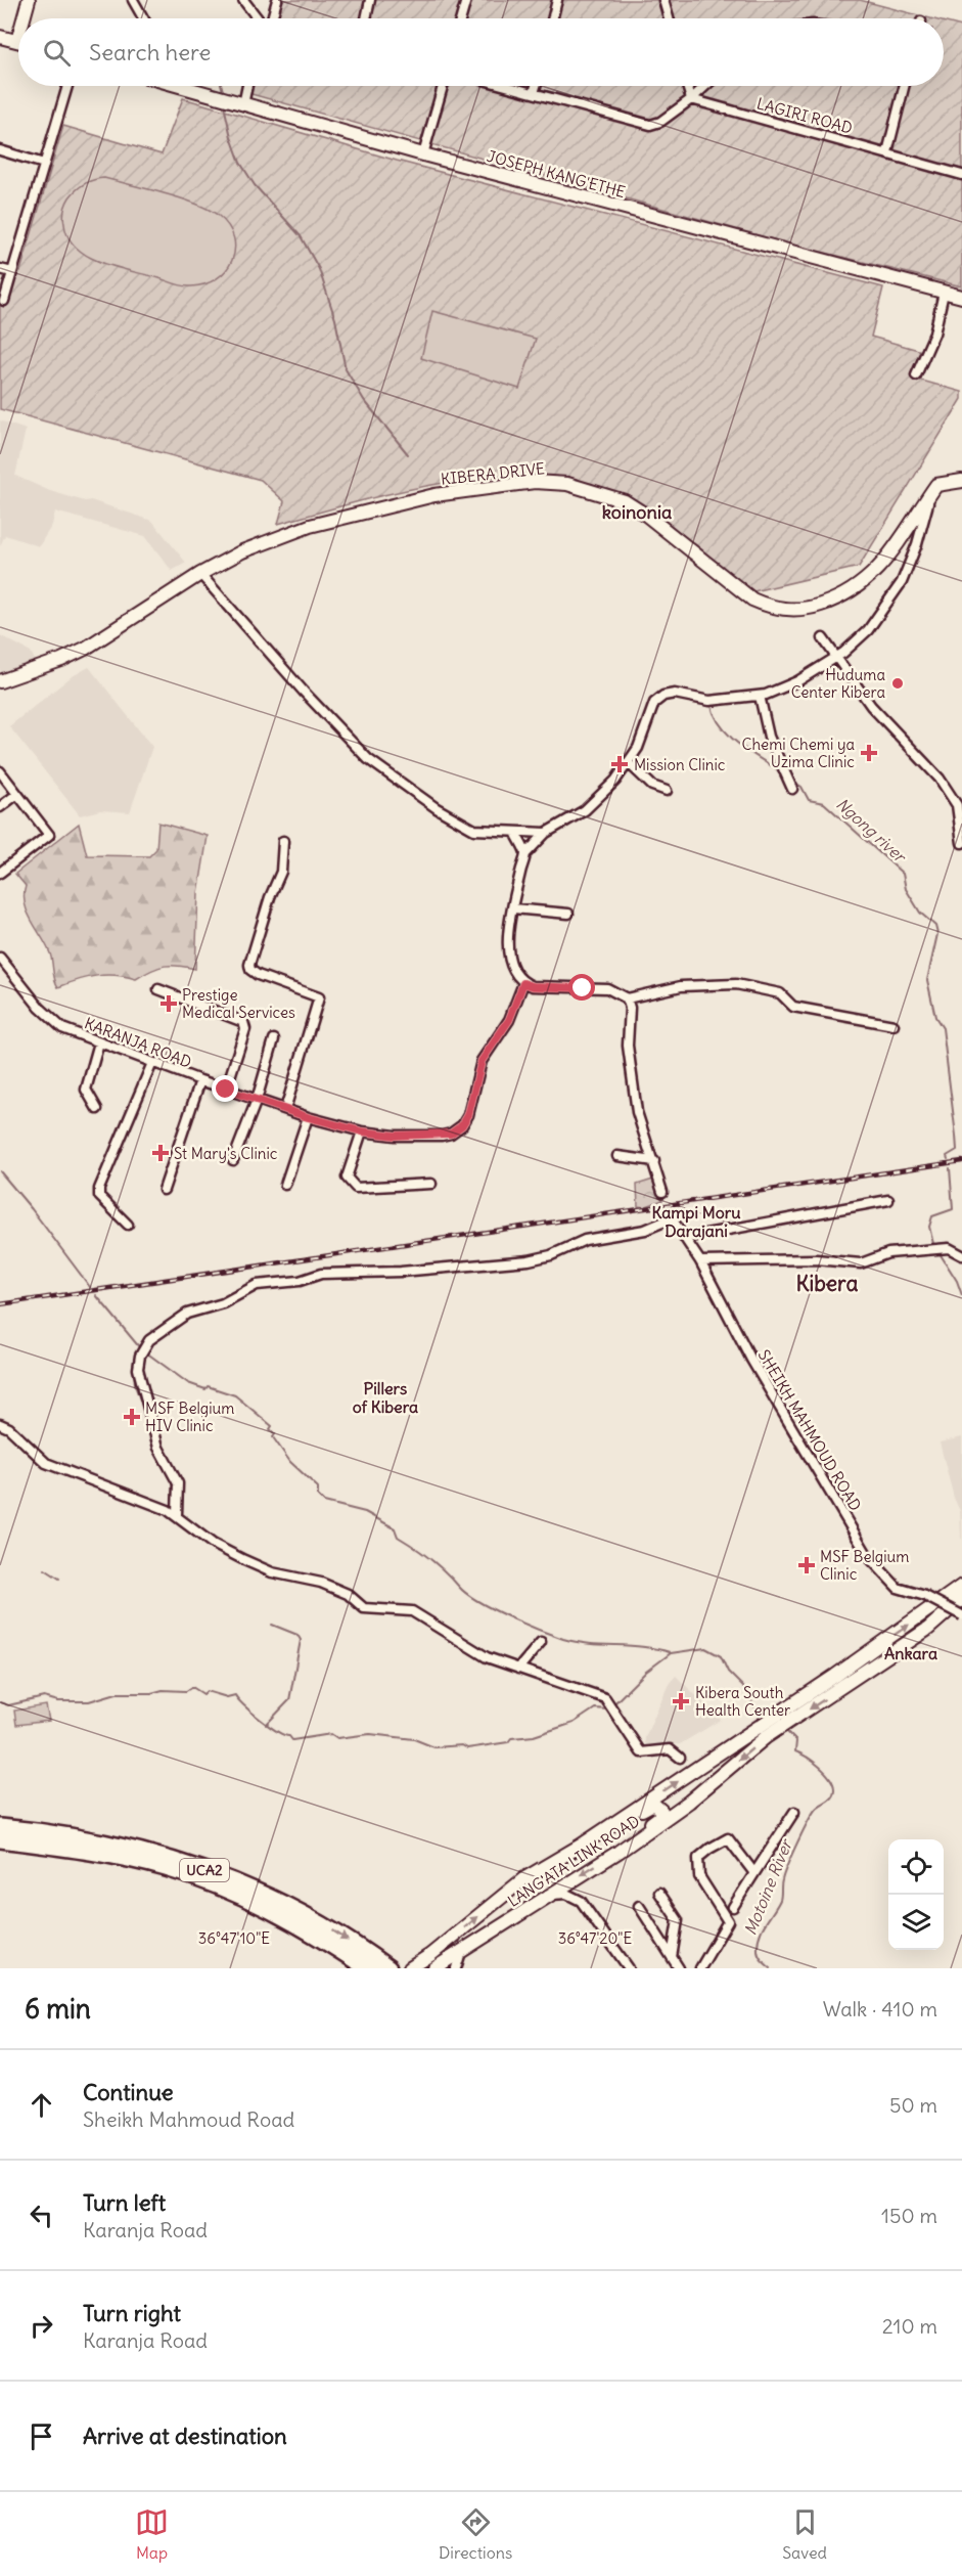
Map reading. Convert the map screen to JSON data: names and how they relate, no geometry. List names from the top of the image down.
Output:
{
  "streets": {
    "highway": ["UCA2"],
    "street": [
      "LAGIRI ROAD",
      "JOSEPH KANG'ETHE",
      "KIBERA DRIVE",
      "KARANJA ROAD",
      "SHEIKH MAHMOUD ROAD",
      "LANG'ATA LINK ROAD"
    ]
  },
  "districts": [
    "koinonia",
    "Kampi Moru Darajani",
    "Kibera",
    "Pillers of Kibera",
    "Ankara"
  ],
  "water": ["Ngong river", "Motoine River"],
  "places": {
    "other": ["Huduma Center Kibera"],
    "health": [
      "Chemi Chemi ya Uzima Clinic",
      "Mission Clinic",
      "Prestige Medical Services",
      "St Mary's Clinic",
      "MSF Belgium HIV Clinic",
      "MSF Belgium Clinic",
      "Kibera South Health Center"
    ]
  },
  "page": {
    "search": "Search here",
    "heading": ["6 min", "Walk · 410 m"],
    "list": [
      ["Continue", "Sheikh Mahmoud Road", "50 m"],
      ["Turn left", "Karanja Road", "150 m"],
      ["Turn right", "Karanja Road", "210 m"],
      "Arrive at destination"
    ],
    "nav": ["Map", "Directions", "Saved"]
  },
  "coordinates": ["36°47'10\"E", "36°47'20\"E"]
}
